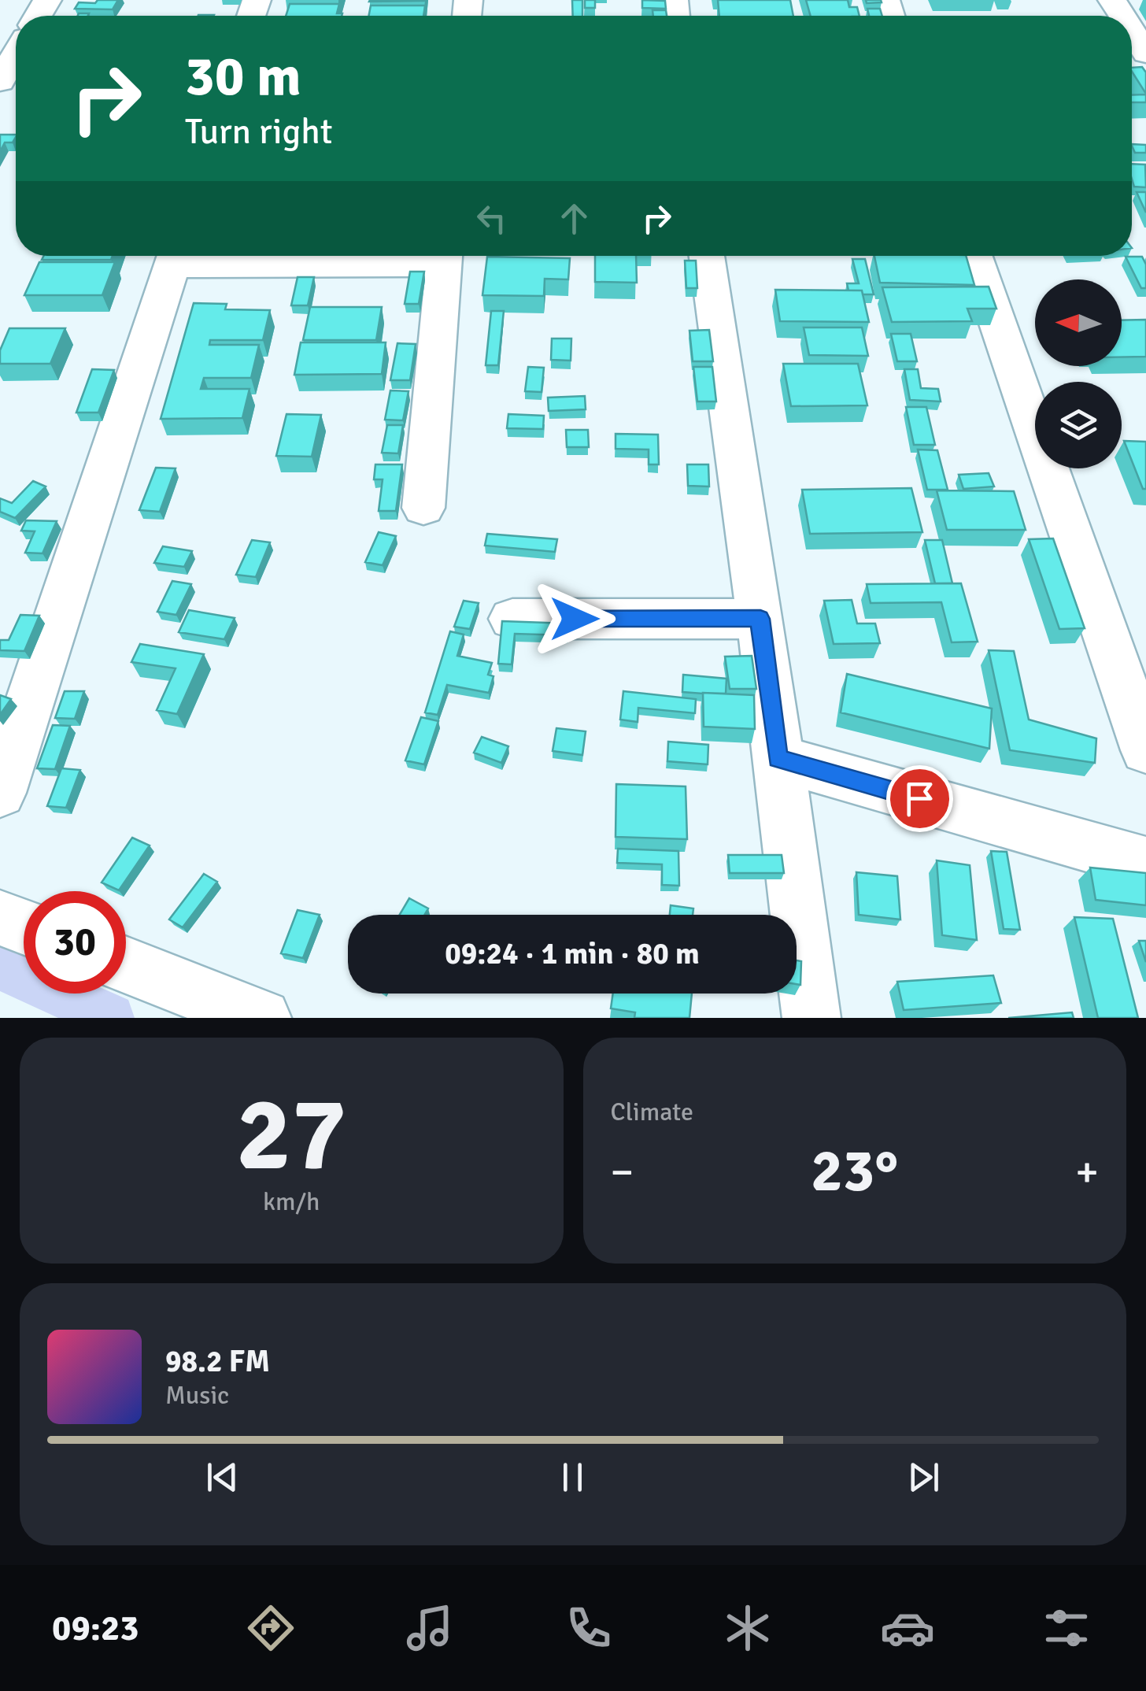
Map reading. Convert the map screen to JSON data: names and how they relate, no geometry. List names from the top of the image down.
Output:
{
  "north": "left",
  "page": {
    "turn": ["30 m", "Turn right"],
    "limit": "30",
    "trip": "09:24 · 1 min · 80 m",
    "tile": [
      ["27", "km/h"],
      "Climate"
    ],
    "heat": ["−", "23°", "+"],
    "song": ["98.2 FM", "Music"],
    "tabs": "09:23"
  }
}
